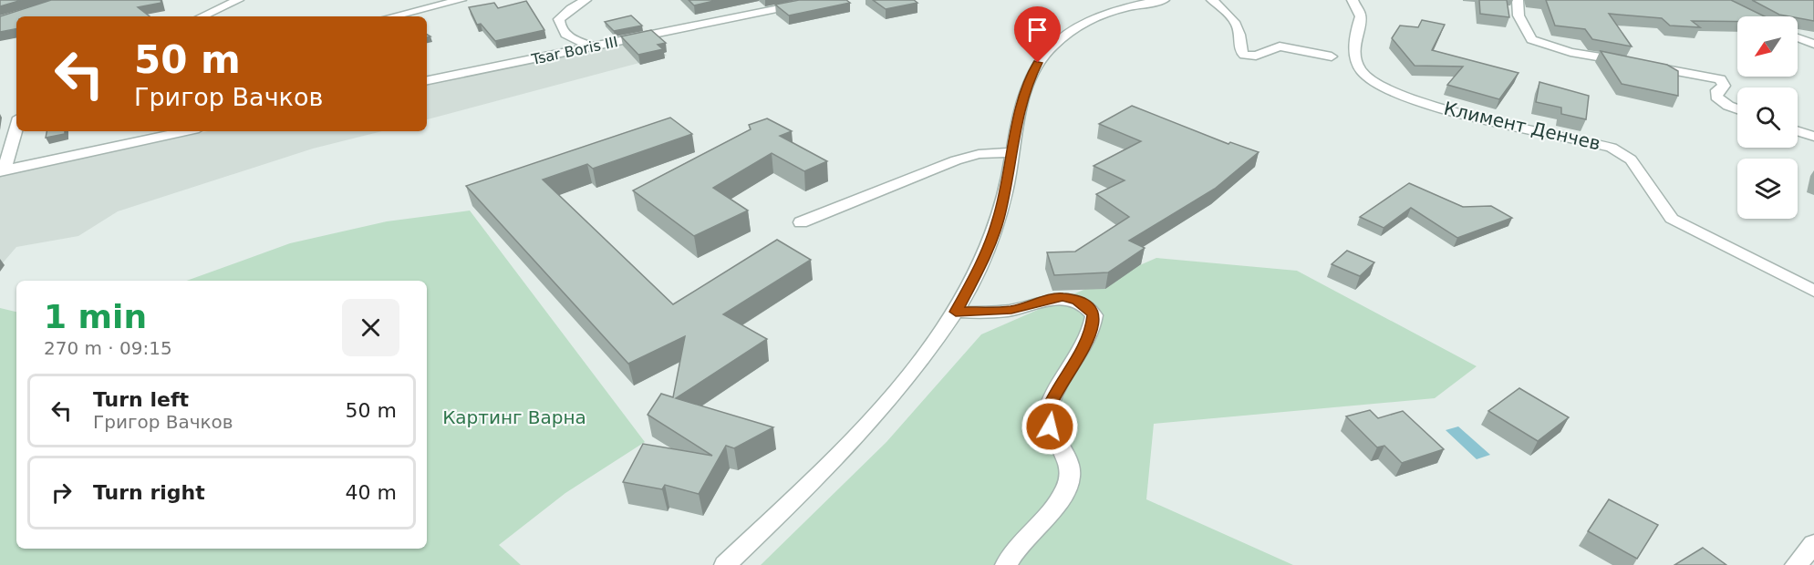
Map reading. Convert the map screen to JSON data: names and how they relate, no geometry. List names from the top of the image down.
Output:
{
  "streets": {
    "street": ["Tsar Boris III", "Климент Денчев"]
  },
  "parks": ["Картинг Варна"],
  "north": "bottom left",
  "page": {
    "turn": ["50 m", "Григор Вачков"],
    "heading": ["1 min", "270 m · 09:15"],
    "list": [
      {
        "name": "Turn left",
        "note": "Григор Вачков",
        "value": "50 m"
      },
      {
        "name": "Turn right",
        "value": "40 m"
      }
    ]
  }
}
